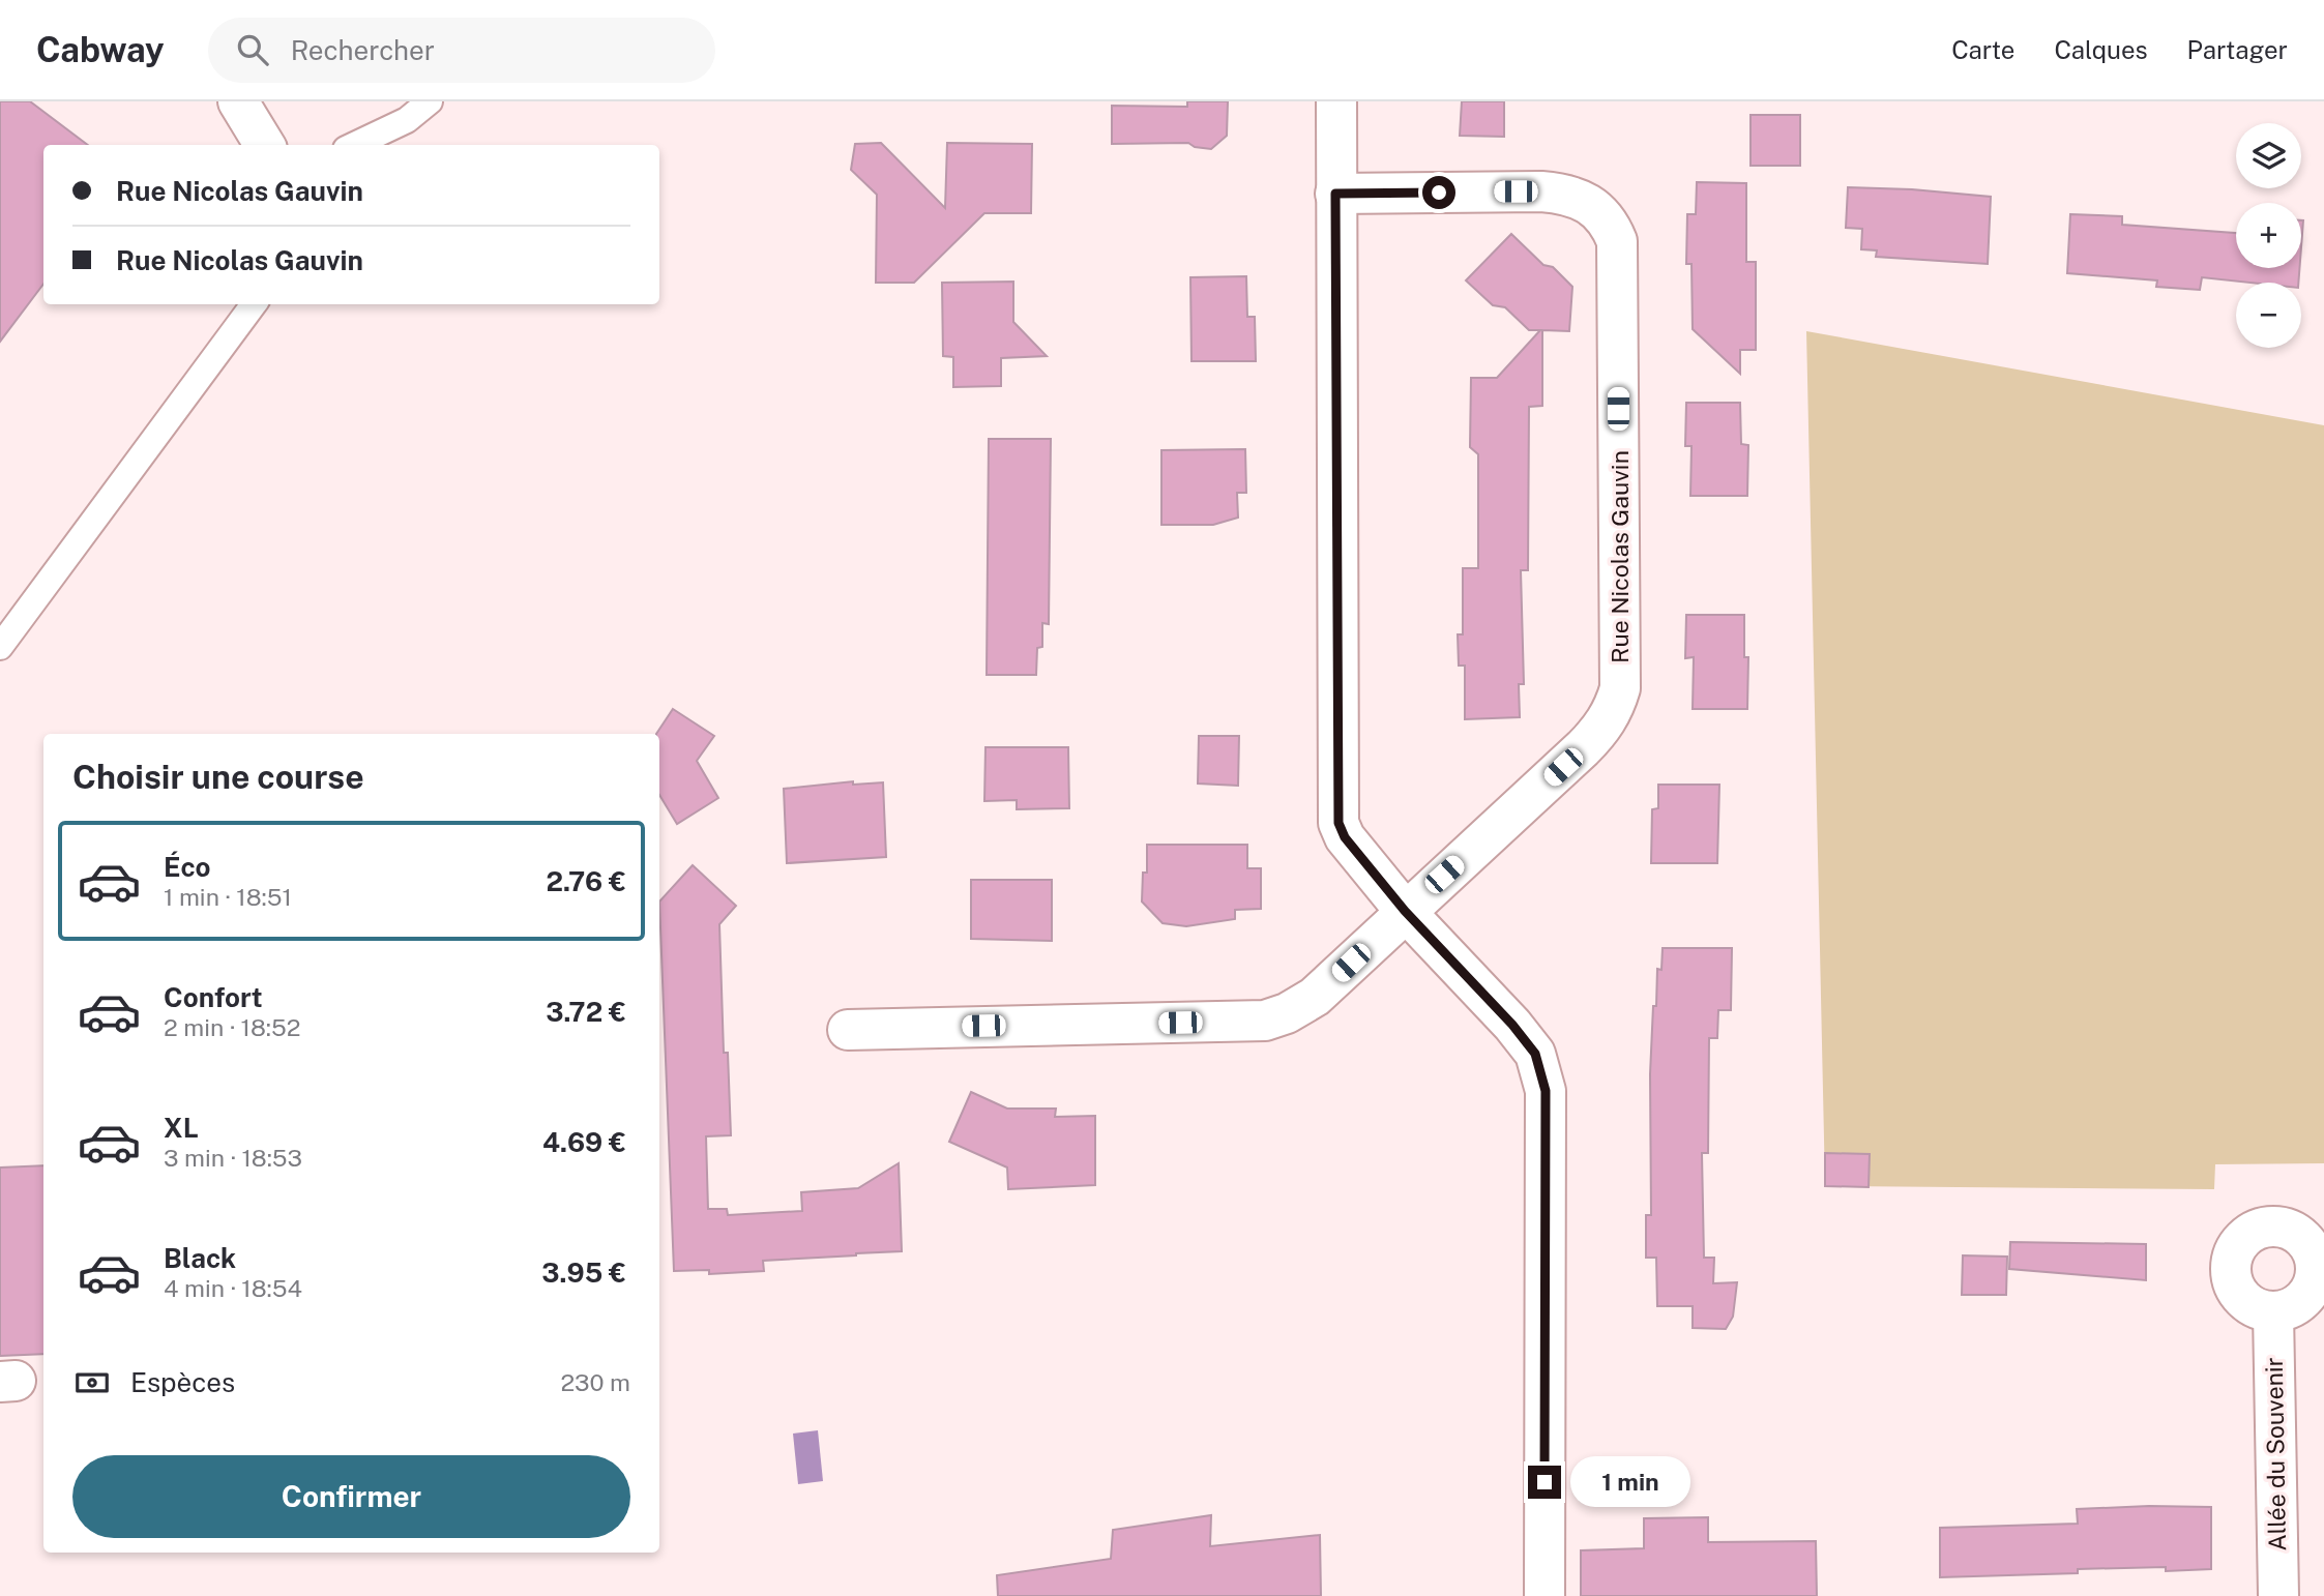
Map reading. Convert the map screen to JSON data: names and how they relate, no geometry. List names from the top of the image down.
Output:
{
  "streets": {
    "street": ["Rue Nicolas Gauvin", "Allée du Souvenir"]
  },
  "page": {
    "header": "Cabway",
    "search": "Rechercher",
    "nav": ["Carte", "Calques", "Partager"],
    "map_buttons": ["+", "−"],
    "banner": ["Rue Nicolas Gauvin", "Rue Nicolas Gauvin"],
    "heading": "Choisir une course",
    "list": [
      {
        "name": "Éco",
        "note": "1 min · 18:51",
        "value": "2.76 €"
      },
      {
        "name": "Confort",
        "note": "2 min · 18:52",
        "value": "3.72 €"
      },
      {
        "name": "XL",
        "note": "3 min · 18:53",
        "value": "4.69 €"
      },
      {
        "name": "Black",
        "note": "4 min · 18:54",
        "value": "3.95 €"
      }
    ],
    "pay": ["Espèces", "230 m"],
    "buttons": "Confirmer",
    "bubble": "1 min"
  }
}
